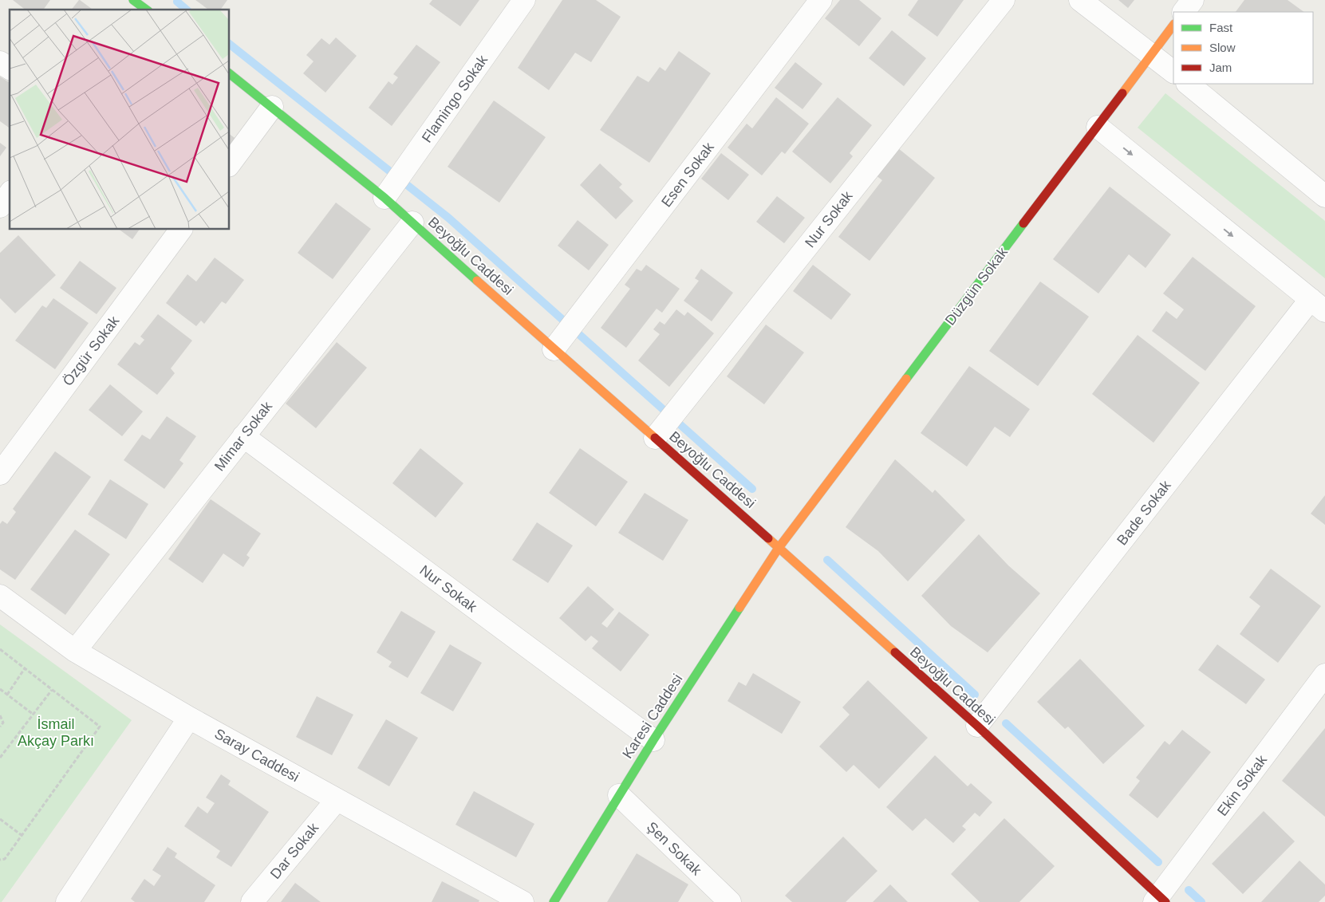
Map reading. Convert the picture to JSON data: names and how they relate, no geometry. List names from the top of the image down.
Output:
{
  "streets": {
    "main road": ["Beyoğlu Caddesi", "Düzgün Sokak", "Karesi Caddesi"],
    "street": [
      "Flamingo Sokak",
      "Esen Sokak",
      "Nur Sokak",
      "Özgür Sokak",
      "Mimar Sokak",
      "Bade Sokak",
      "Saray Caddesi",
      "Ekin Sokak",
      "Şen Sokak",
      "Dar Sokak"
    ]
  },
  "crossings": [
    ["Flamingo Sokak", "Beyoğlu Caddesi"],
    ["Esen Sokak", "Beyoğlu Caddesi"],
    ["Nur Sokak", "Beyoğlu Caddesi"],
    ["Nur Sokak", "Mimar Sokak"],
    ["Nur Sokak", "Karesi Caddesi"],
    ["Beyoğlu Caddesi", "Düzgün Sokak"],
    ["Beyoğlu Caddesi", "Mimar Sokak"],
    ["Beyoğlu Caddesi", "Bade Sokak"],
    ["Beyoğlu Caddesi", "Karesi Caddesi"],
    ["Beyoğlu Caddesi", "Ekin Sokak"],
    ["Düzgün Sokak", "Karesi Caddesi"],
    ["Mimar Sokak", "Saray Caddesi"],
    ["Karesi Caddesi", "Şen Sokak"],
    ["Saray Caddesi", "Dar Sokak"]
  ],
  "parks": ["İsmail Akçay Parkı"],
  "legend": ["Fast", "Slow", "Jam"]
}
